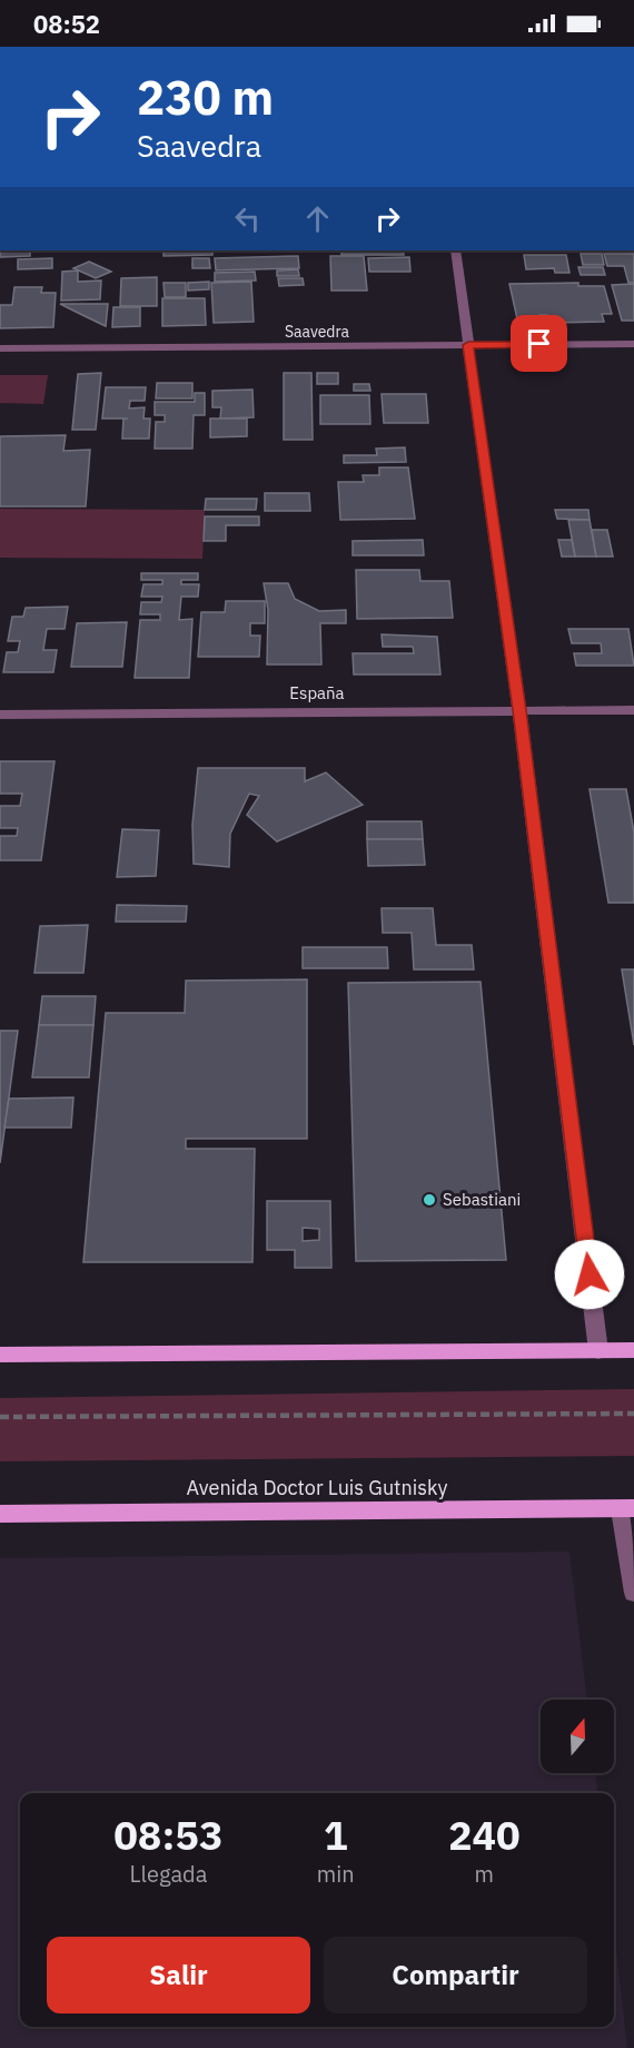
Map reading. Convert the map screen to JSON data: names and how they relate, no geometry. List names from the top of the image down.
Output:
{
  "streets": {
    "main road": ["Avenida Doctor Luis Gutnisky"],
    "street": ["Saavedra", "España"]
  },
  "places": ["Sebastiani"],
  "north": "top",
  "page": {
    "status": "08:52",
    "turn": ["230 m", "Saavedra"],
    "eta": [
      "08:53",
      "Llegada",
      "1",
      "min",
      "240",
      "m"
    ],
    "buttons": ["Salir", "Compartir"]
  }
}
